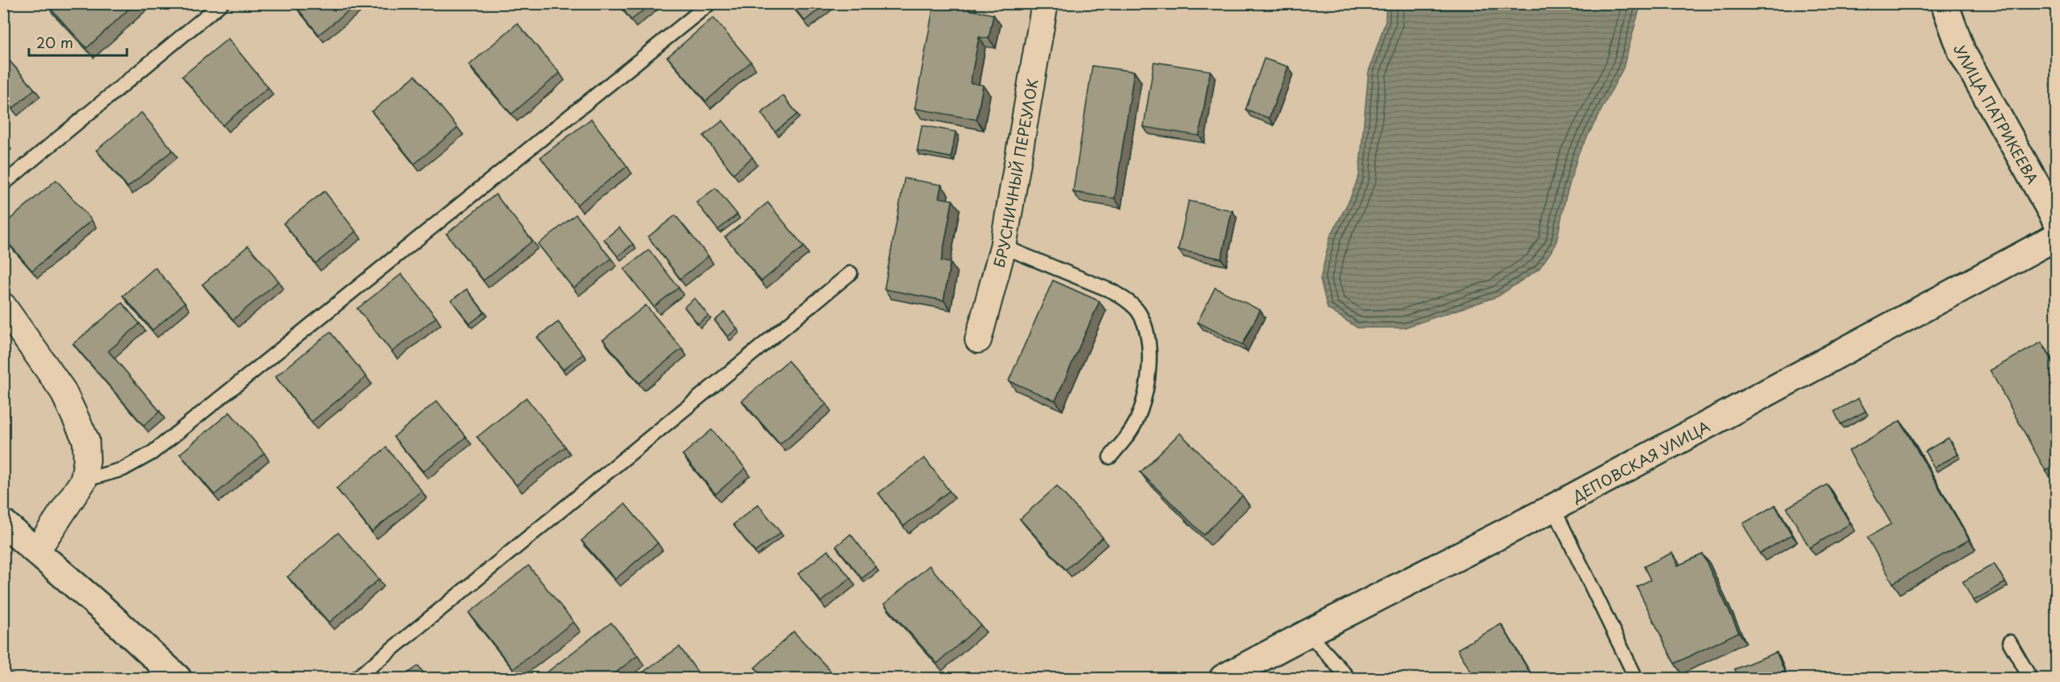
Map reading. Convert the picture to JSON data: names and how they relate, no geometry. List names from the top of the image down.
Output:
{
  "streets": {
    "street": ["УЛИЦА ПАТРИКЕЕВА", "БРУСНИЧНЫЙ ПЕРЕУЛОК", "ДЕПОВСКАЯ УЛИЦА"]
  },
  "scale_bar": "20 m"
}
